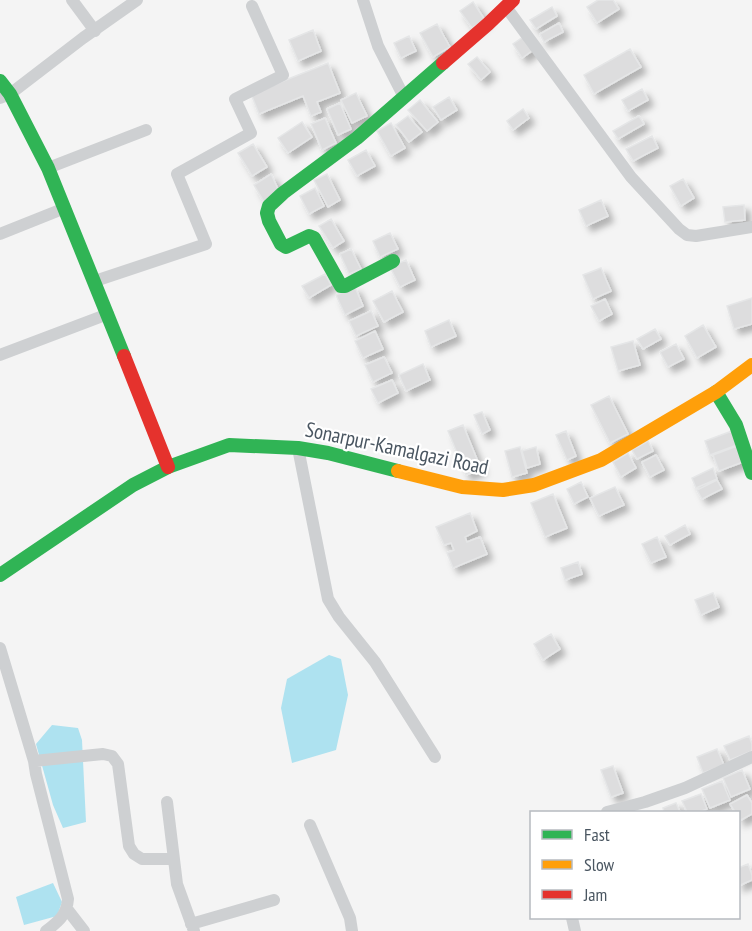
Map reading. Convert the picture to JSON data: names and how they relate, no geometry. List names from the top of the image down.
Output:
{
  "streets": {
    "street": ["Sonarpur-Kamalgazi Road"]
  },
  "legend": ["Fast", "Slow", "Jam"]
}
